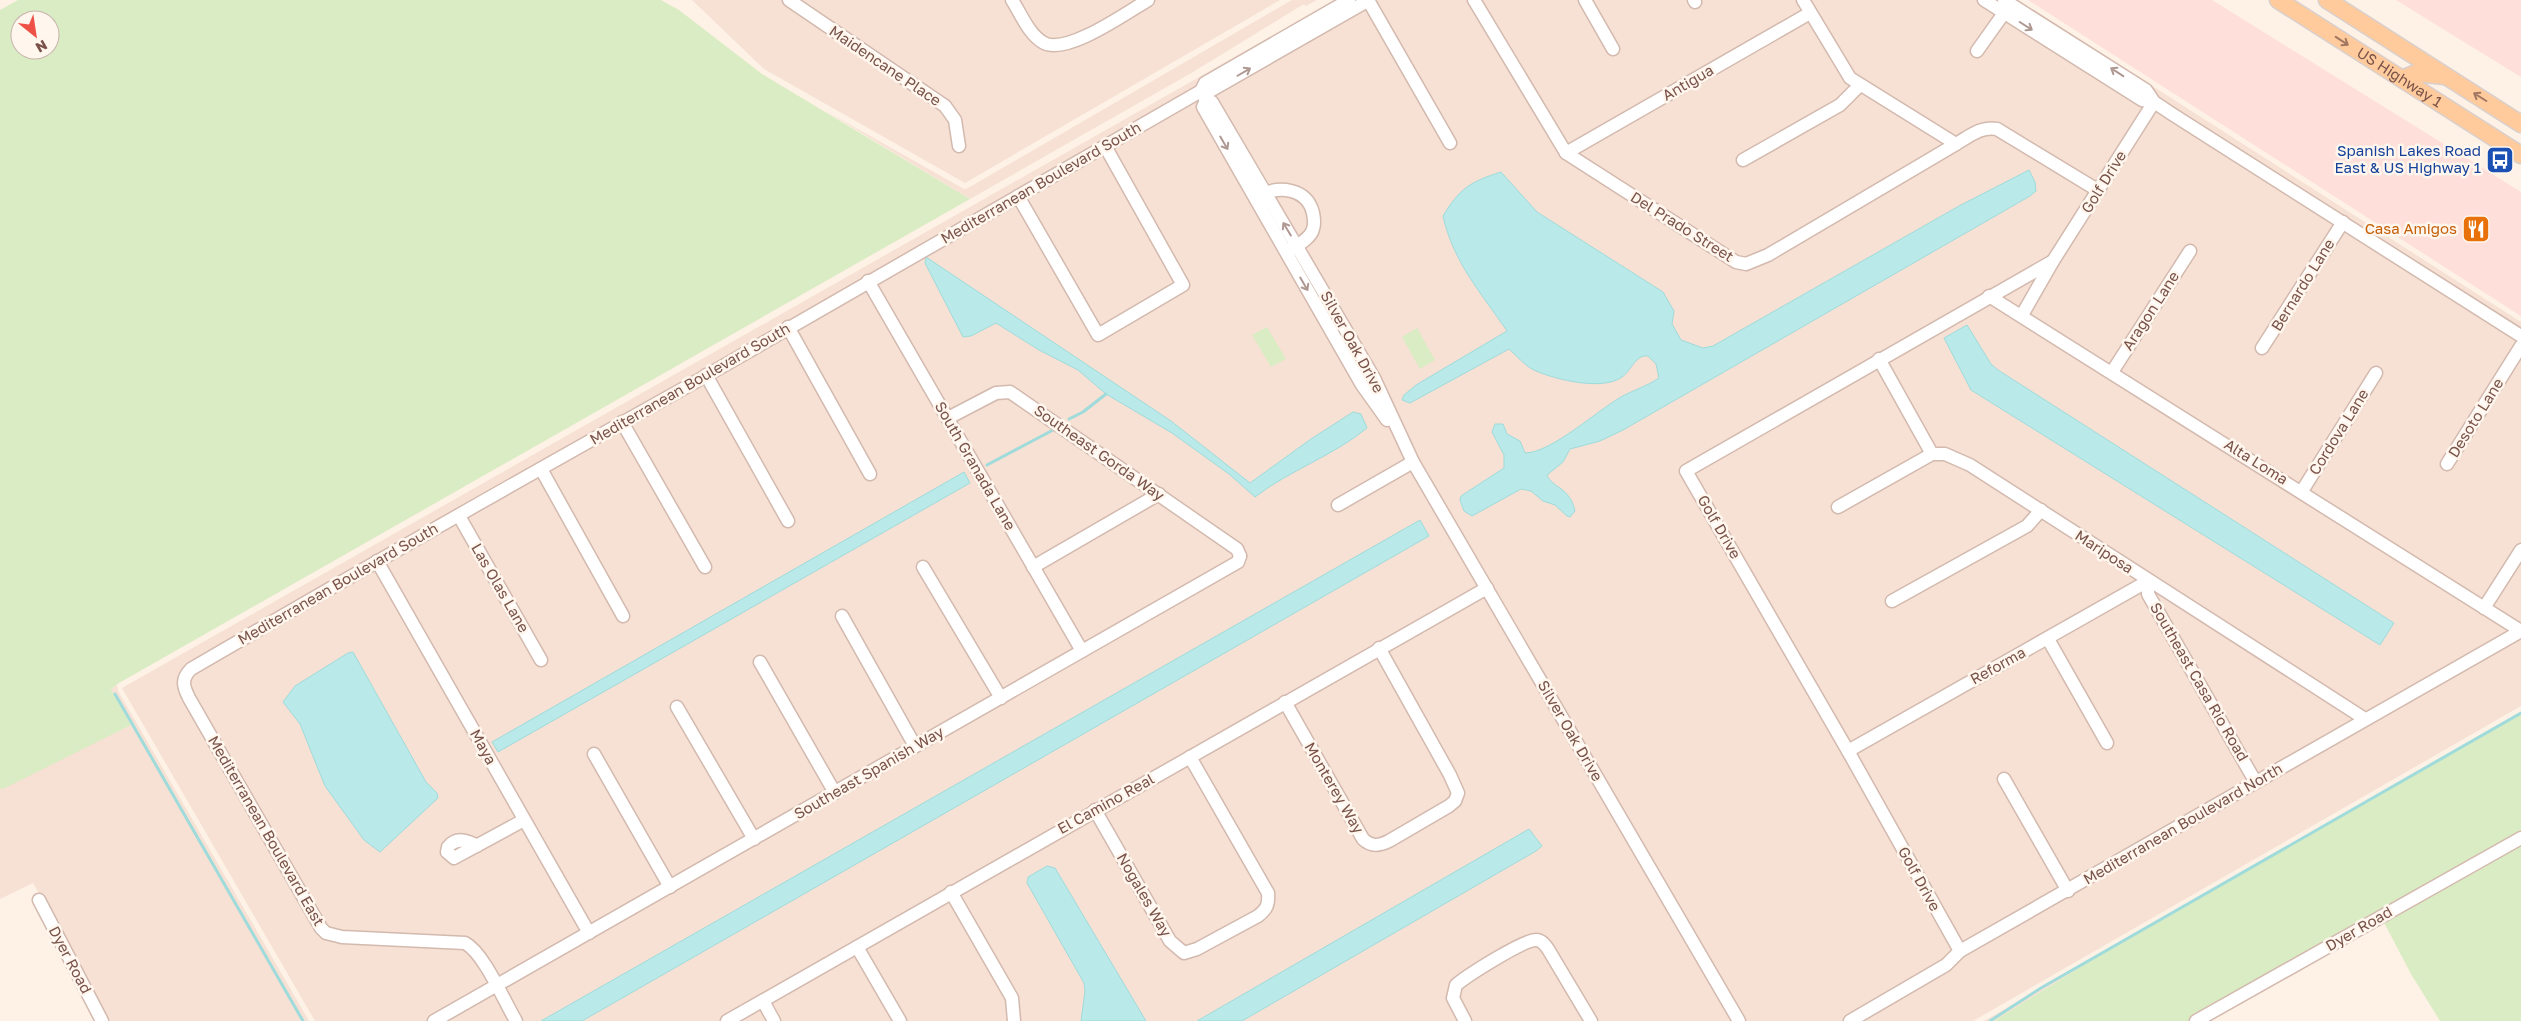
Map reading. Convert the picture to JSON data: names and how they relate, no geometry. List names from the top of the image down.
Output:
{
  "streets": {
    "main road": ["US Highway 1"],
    "street": [
      "Maidencane Place",
      "Antigua",
      "Golf Drive",
      "Mediterranean Boulevard South",
      "Del Prado Street",
      "Bernardo Lane",
      "Aragon Lane",
      "Silver Oak Drive",
      "Desoto Lane",
      "Cordova Lane",
      "Southeast Gorda Way",
      "Alta Loma",
      "South Granada Lane",
      "Mariposa",
      "Las Olas Lane",
      "Reforma",
      "Southeast Casa Rio Road",
      "Maya",
      "Southeast Spanish Way",
      "Monterey Way",
      "El Camino Real",
      "Mediterranean Boulevard North",
      "Mediterranean Boulevard East",
      "Nogales Way",
      "Dyer Road"
    ]
  },
  "crossings": [
    ["Antigua", "Del Prado Street"],
    ["Golf Drive", "Alta Loma"],
    ["Golf Drive", "Reforma"],
    ["Golf Drive", "Mediterranean Boulevard North"],
    ["Mediterranean Boulevard South", "Silver Oak Drive"],
    ["Mediterranean Boulevard South", "South Granada Lane"],
    ["Mediterranean Boulevard South", "Las Olas Lane"],
    ["Mediterranean Boulevard South", "Maya"],
    ["Mediterranean Boulevard South", "Mediterranean Boulevard East"],
    ["Aragon Lane", "Alta Loma"],
    ["Silver Oak Drive", "El Camino Real"],
    ["Cordova Lane", "Alta Loma"],
    ["Southeast Gorda Way", "South Granada Lane"],
    ["Southeast Gorda Way", "Southeast Spanish Way"],
    ["Alta Loma", "Mediterranean Boulevard North"],
    ["South Granada Lane", "Southeast Spanish Way"],
    ["Mariposa", "Reforma"],
    ["Mariposa", "Southeast Casa Rio Road"],
    ["Mariposa", "Mediterranean Boulevard North"],
    ["Reforma", "Southeast Casa Rio Road"],
    ["Southeast Casa Rio Road", "Mediterranean Boulevard North"],
    ["Maya", "Southeast Spanish Way"],
    ["Southeast Spanish Way", "Mediterranean Boulevard East"],
    ["Monterey Way", "El Camino Real"],
    ["El Camino Real", "Nogales Way"]
  ],
  "places": {
    "bus stop": ["Spanish Lakes Road East & US Highway 1"],
    "restaurant": ["Casa Amigos"]
  },
  "north": "bottom right"
}
